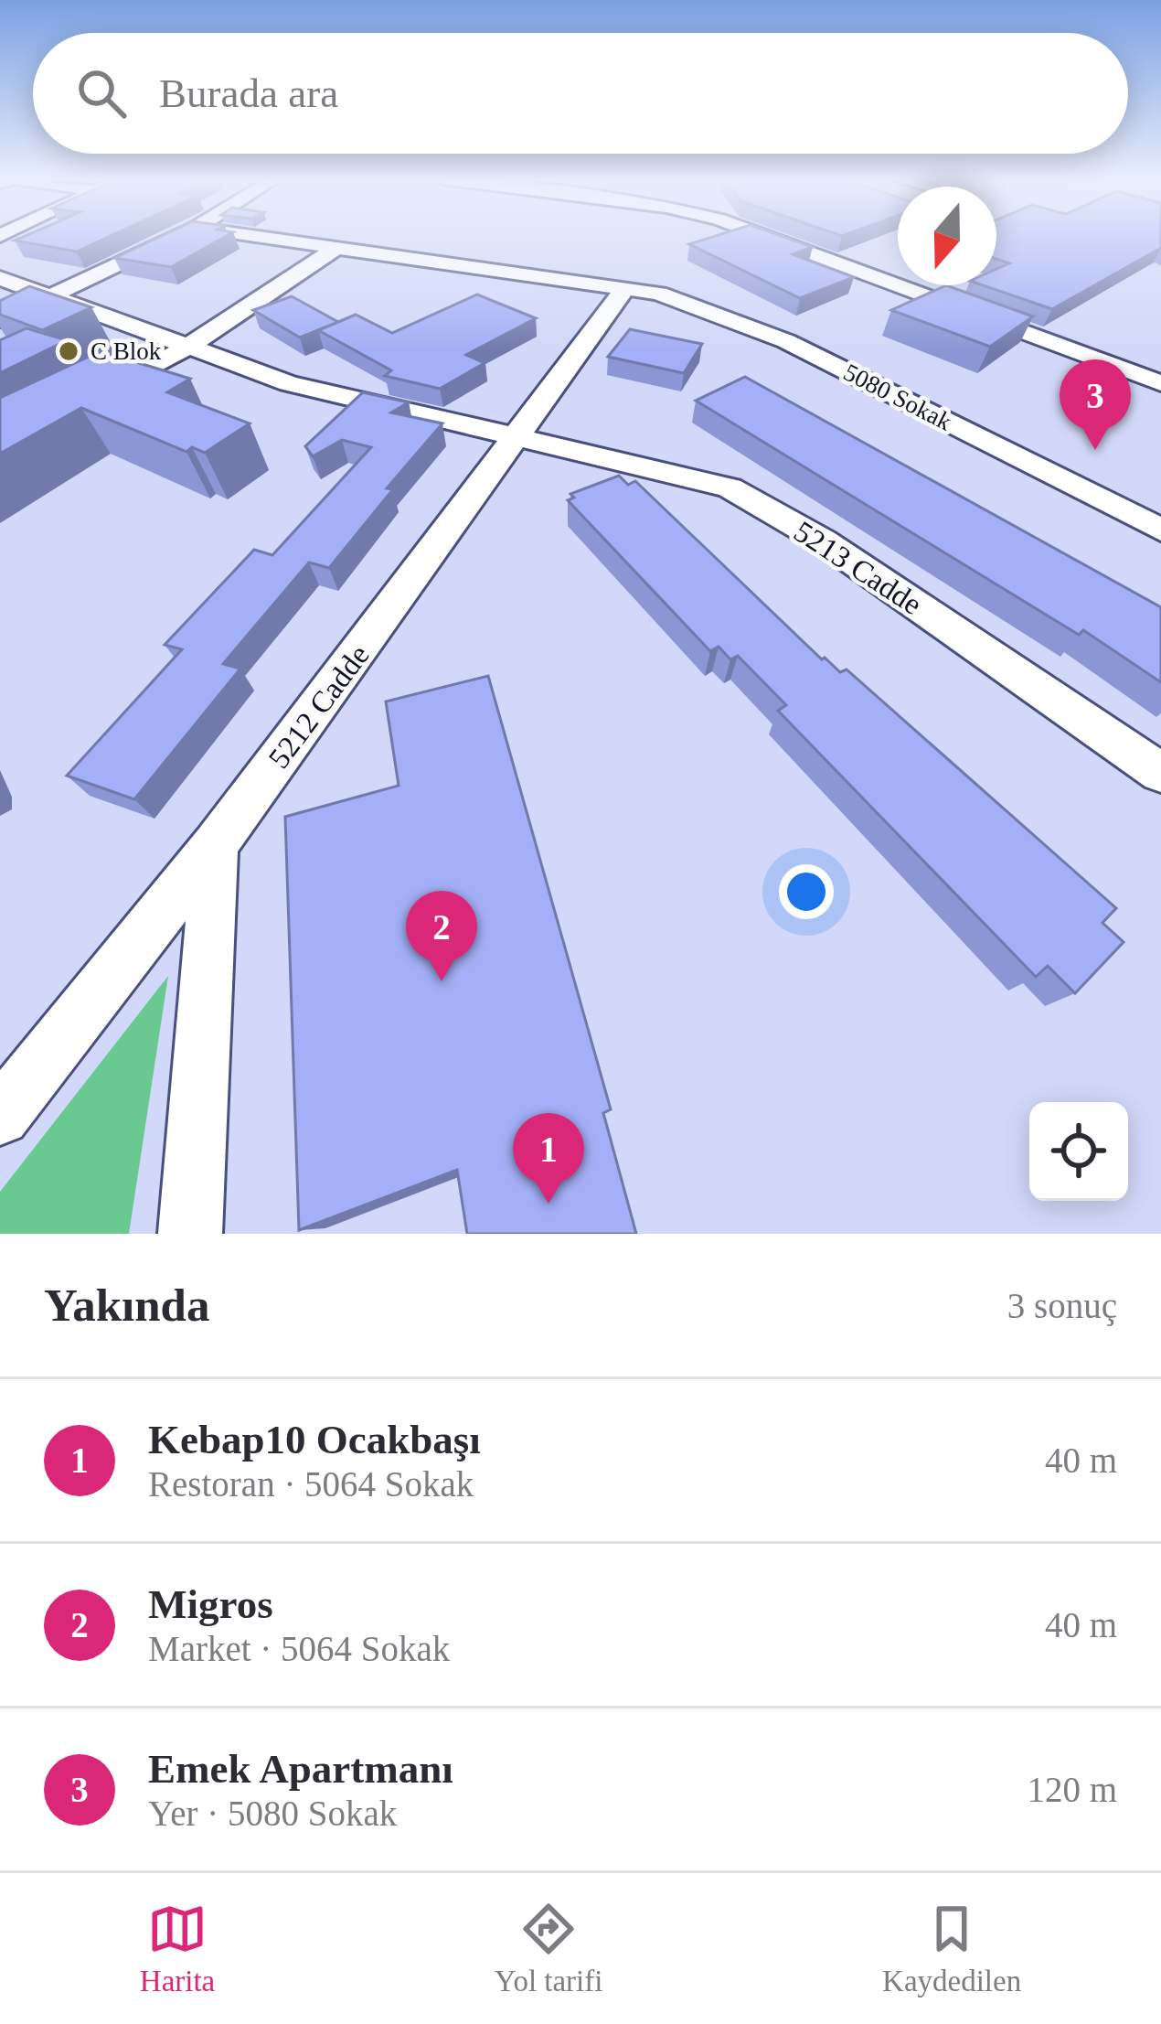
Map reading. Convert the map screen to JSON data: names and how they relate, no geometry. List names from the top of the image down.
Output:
{
  "streets": {
    "street": ["5080 Sokak", "5213 Cadde", "5212 Cadde"]
  },
  "crossings": [
    ["5080 Sokak", "5212 Cadde"],
    ["5213 Cadde", "5212 Cadde"]
  ],
  "places": ["C Blok"],
  "north": "bottom",
  "page": {
    "search": "Burada ara",
    "pins": ["3", "2", "1"],
    "heading": ["Yakında", "3 sonuç"],
    "list": [
      {
        "mark": "1",
        "name": "Kebap10 Ocakbaşı",
        "note": "Restoran · 5064 Sokak",
        "value": "40 m"
      },
      {
        "mark": "2",
        "name": "Migros",
        "note": "Market · 5064 Sokak",
        "value": "40 m"
      },
      {
        "mark": "3",
        "name": "Emek Apartmanı",
        "note": "Yer · 5080 Sokak",
        "value": "120 m"
      }
    ],
    "nav": ["Harita", "Yol tarifi", "Kaydedilen"]
  }
}
